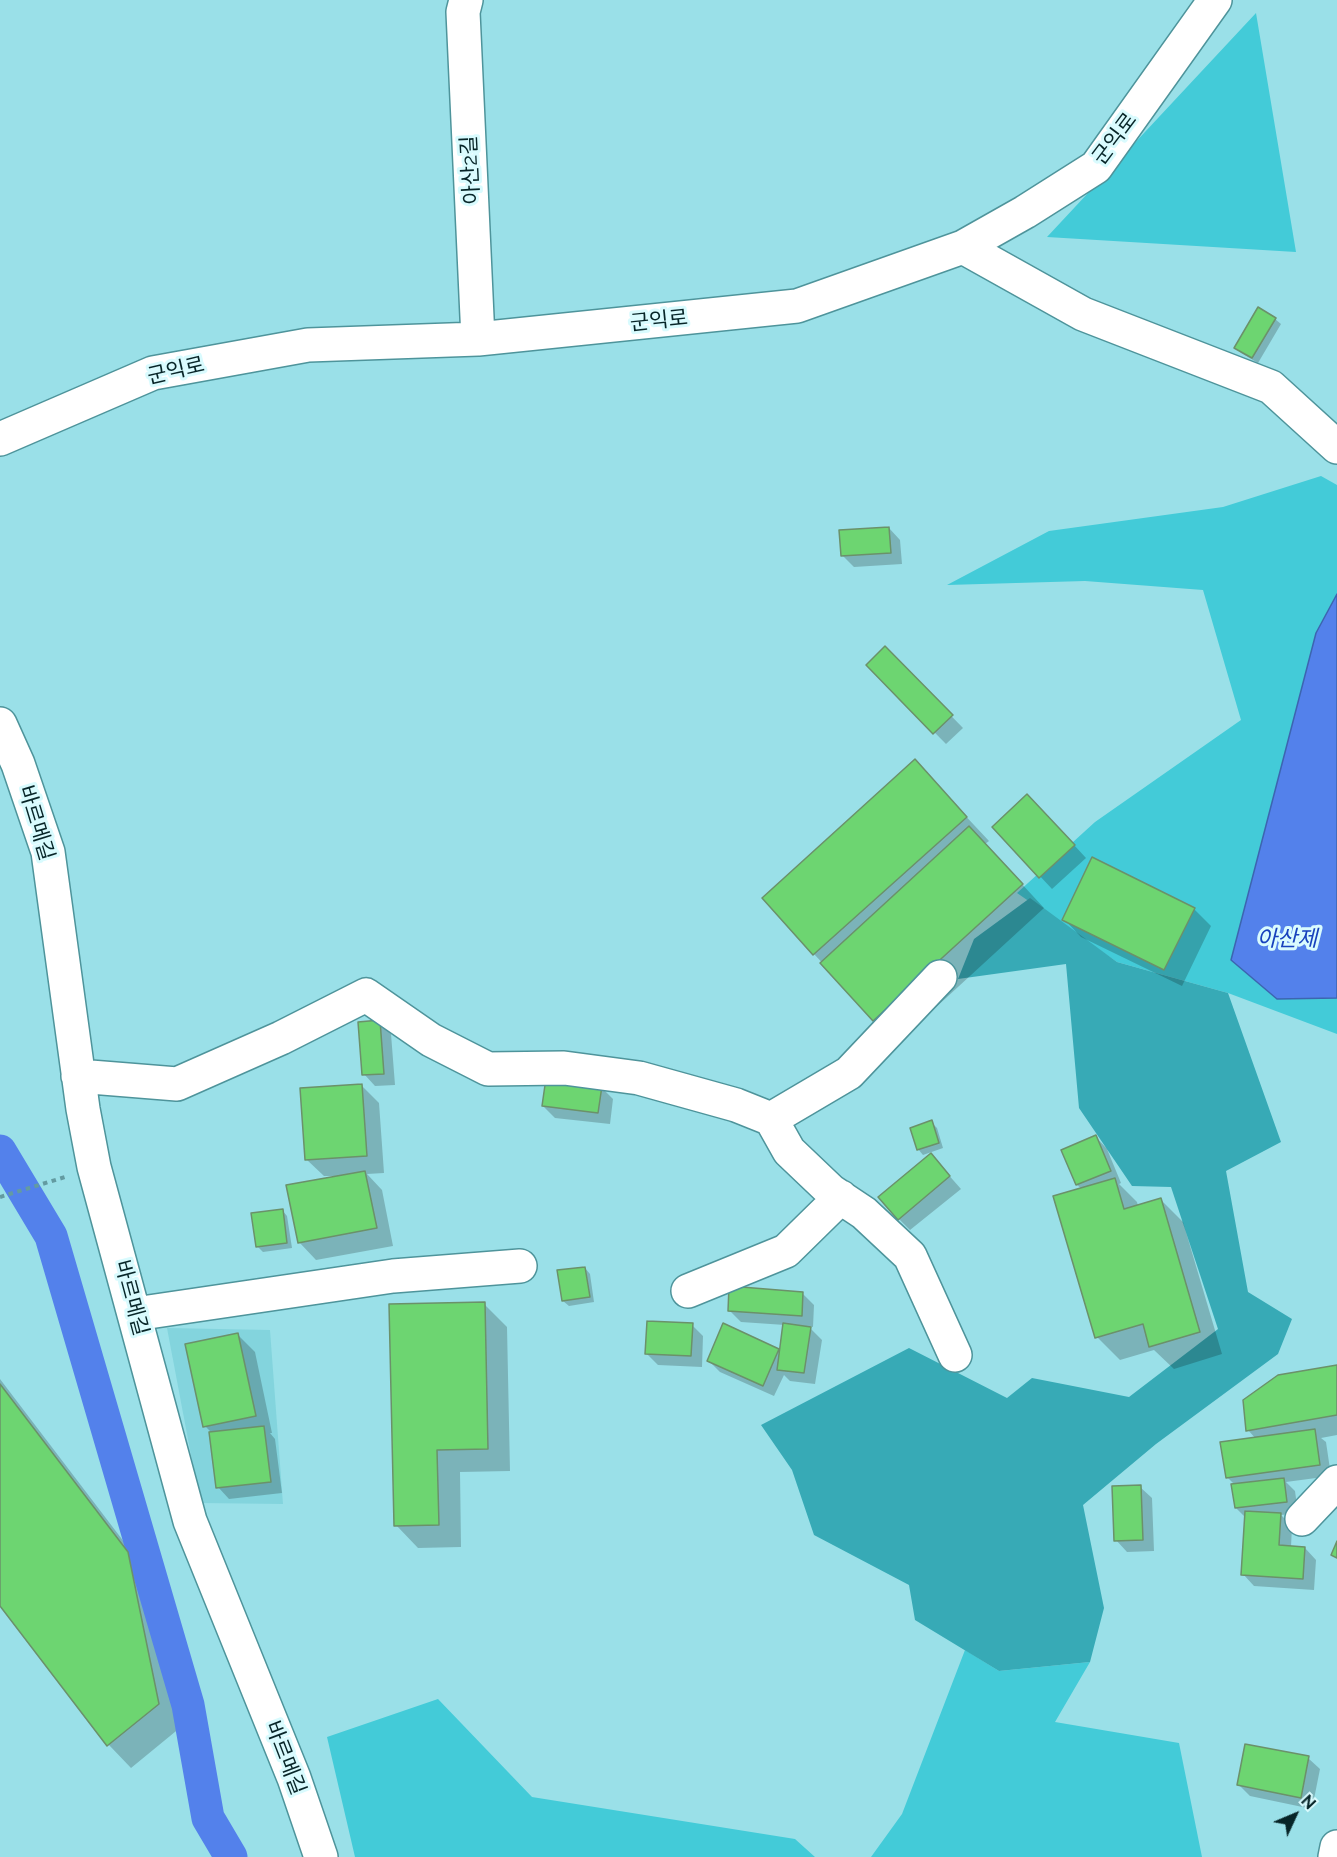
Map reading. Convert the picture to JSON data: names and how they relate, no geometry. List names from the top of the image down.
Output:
{
  "streets": {
    "street": ["군익로", "아산2길", "바르메길"]
  },
  "crossings": [
    ["군익로", "아산2길"]
  ],
  "water": ["아산제"],
  "north": "top right"
}
